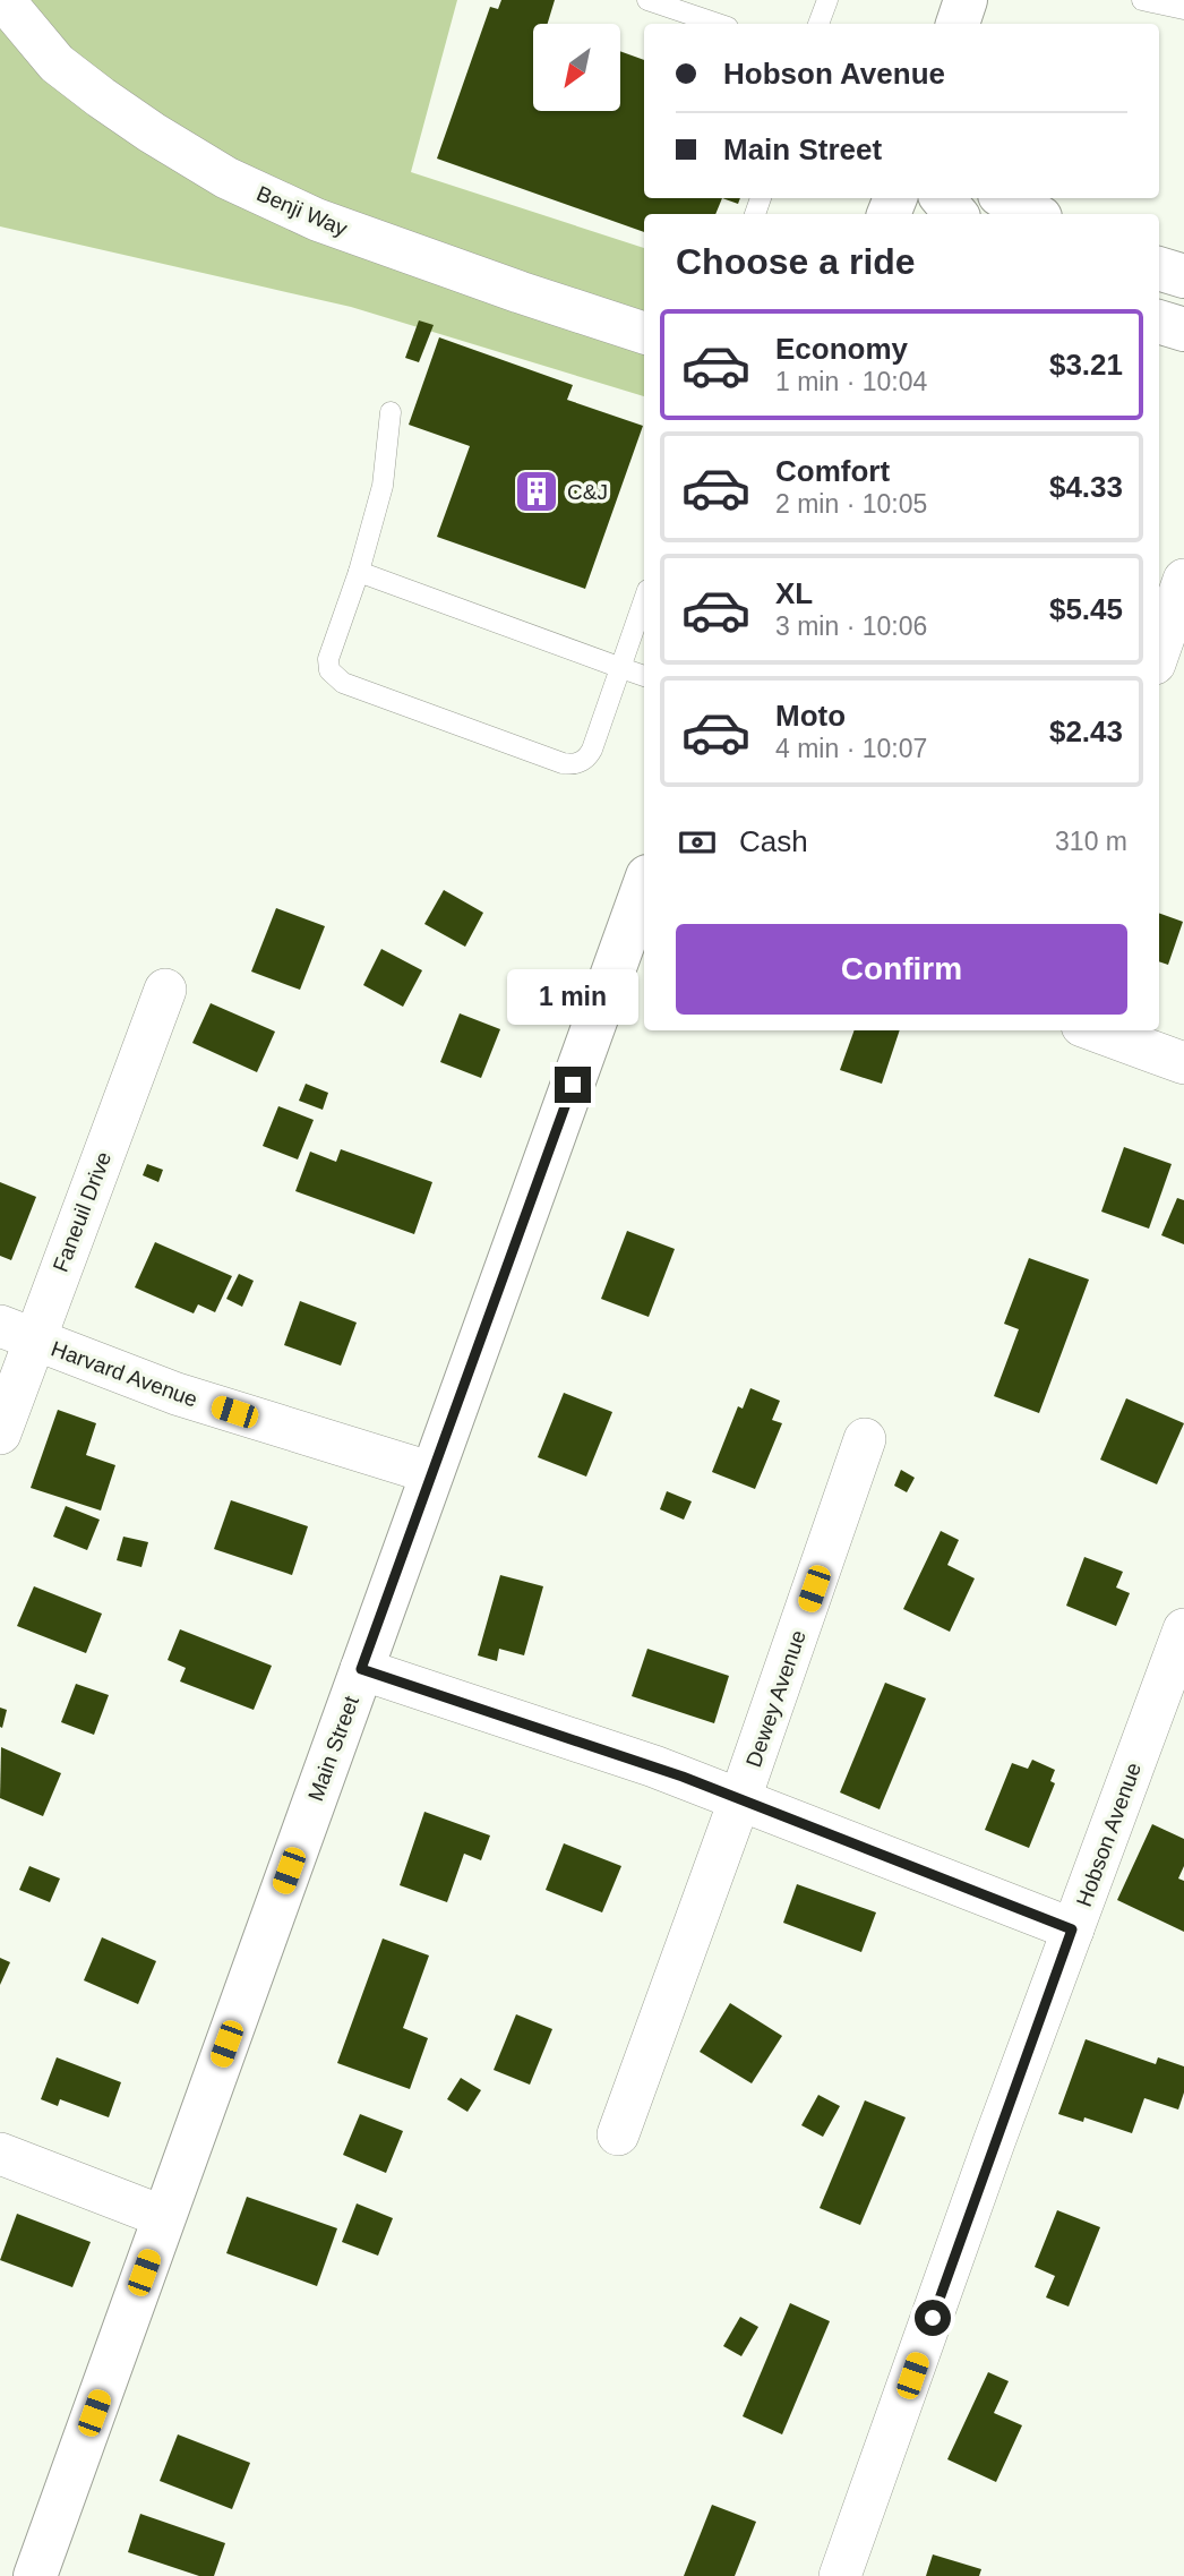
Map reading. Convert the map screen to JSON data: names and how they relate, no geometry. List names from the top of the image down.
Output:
{
  "streets": {
    "main road": ["Main Street"],
    "street": [
      "Benji Way",
      "Faneuil Drive",
      "Harvard Avenue",
      "Dewey Avenue",
      "Hobson Avenue"
    ]
  },
  "crossings": [
    ["Faneuil Drive", "Harvard Avenue"],
    ["Harvard Avenue", "Main Street"]
  ],
  "places": {
    "building": ["C&J"]
  },
  "north": "bottom left",
  "page": {
    "banner": ["Hobson Avenue", "Main Street"],
    "heading": "Choose a ride",
    "list": [
      {
        "name": "Economy",
        "note": "1 min · 10:04",
        "value": "$3.21"
      },
      {
        "name": "Comfort",
        "note": "2 min · 10:05",
        "value": "$4.33"
      },
      {
        "name": "XL",
        "note": "3 min · 10:06",
        "value": "$5.45"
      },
      {
        "name": "Moto",
        "note": "4 min · 10:07",
        "value": "$2.43"
      }
    ],
    "pay": ["Cash", "310 m"],
    "buttons": "Confirm",
    "bubble": "1 min"
  }
}
